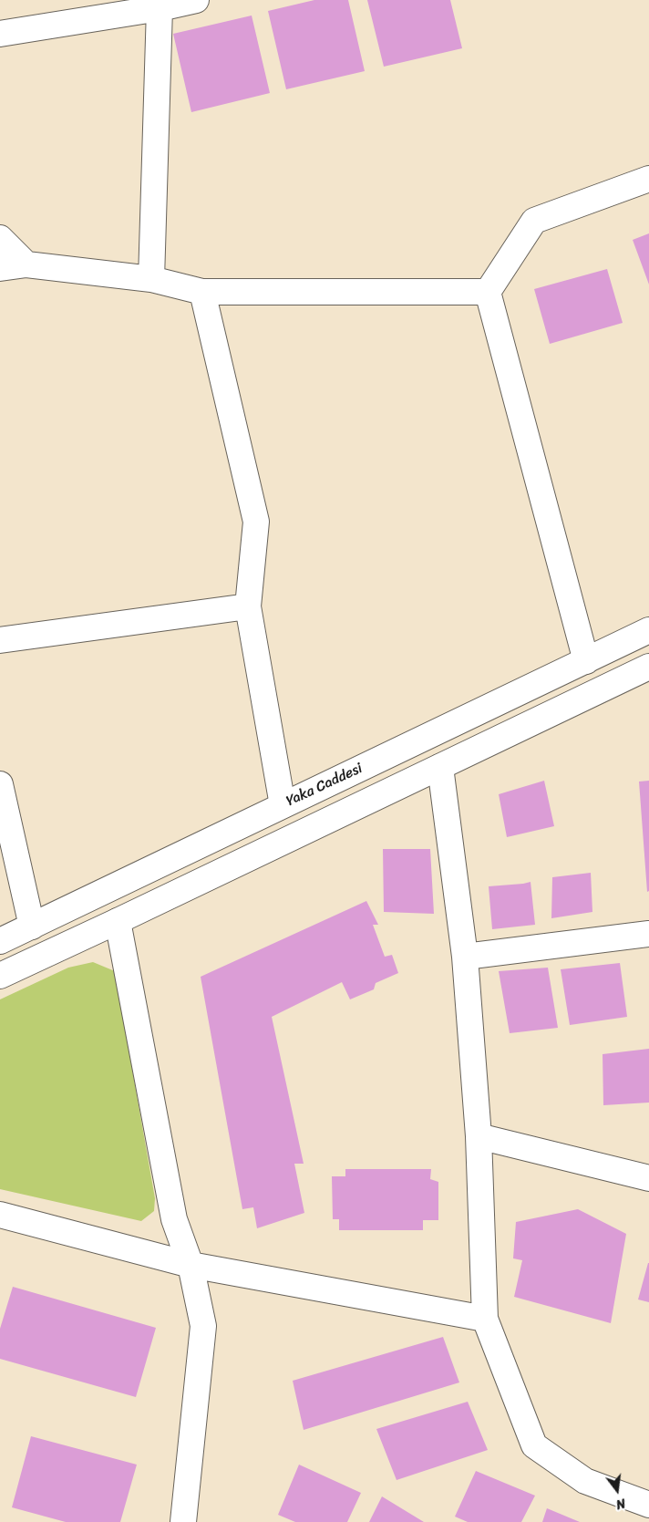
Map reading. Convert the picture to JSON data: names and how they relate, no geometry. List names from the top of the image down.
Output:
{
  "streets": {
    "street": ["Yaka Caddesi"]
  },
  "north": "bottom"
}
